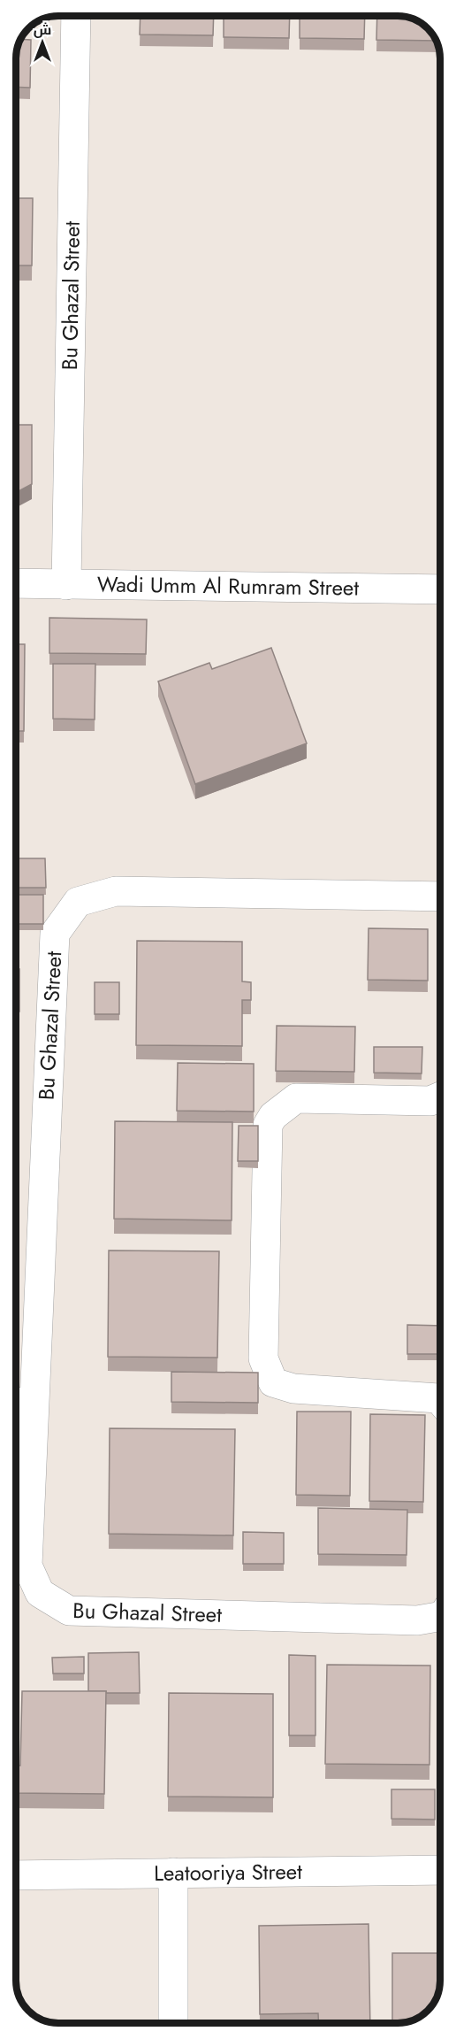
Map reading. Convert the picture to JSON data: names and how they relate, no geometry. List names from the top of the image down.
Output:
{
  "streets": {
    "street": ["Bu Ghazal Street", "Wadi Umm Al Rumram Street", "Leatooriya Street"]
  },
  "crossings": [
    ["Bu Ghazal Street", "Wadi Umm Al Rumram Street"]
  ],
  "north": "top"
}
